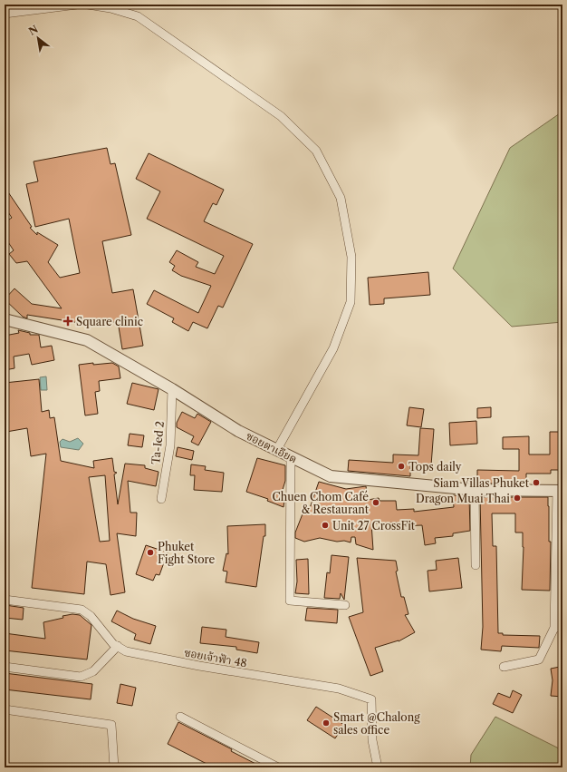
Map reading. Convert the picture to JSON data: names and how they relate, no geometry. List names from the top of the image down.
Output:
{
  "streets": {
    "street": ["Ta-Ied 2", "ซอยตาเอียด", "ซอยเจ้าฟ้า 48"]
  },
  "crossings": [
    ["Ta-Ied 2", "ซอยตาเอียด"]
  ],
  "places": {
    "health": ["Square clinic"],
    "other": [
      "Tops daily",
      "Siam Villas Phuket",
      "Dragon Muai Thai",
      "Chuen Chom Café & Restaurant",
      "Unit 27 CrossFit",
      "Phuket Fight Store",
      "Smart @Chalong sales office"
    ]
  },
  "north": "top left"
}
